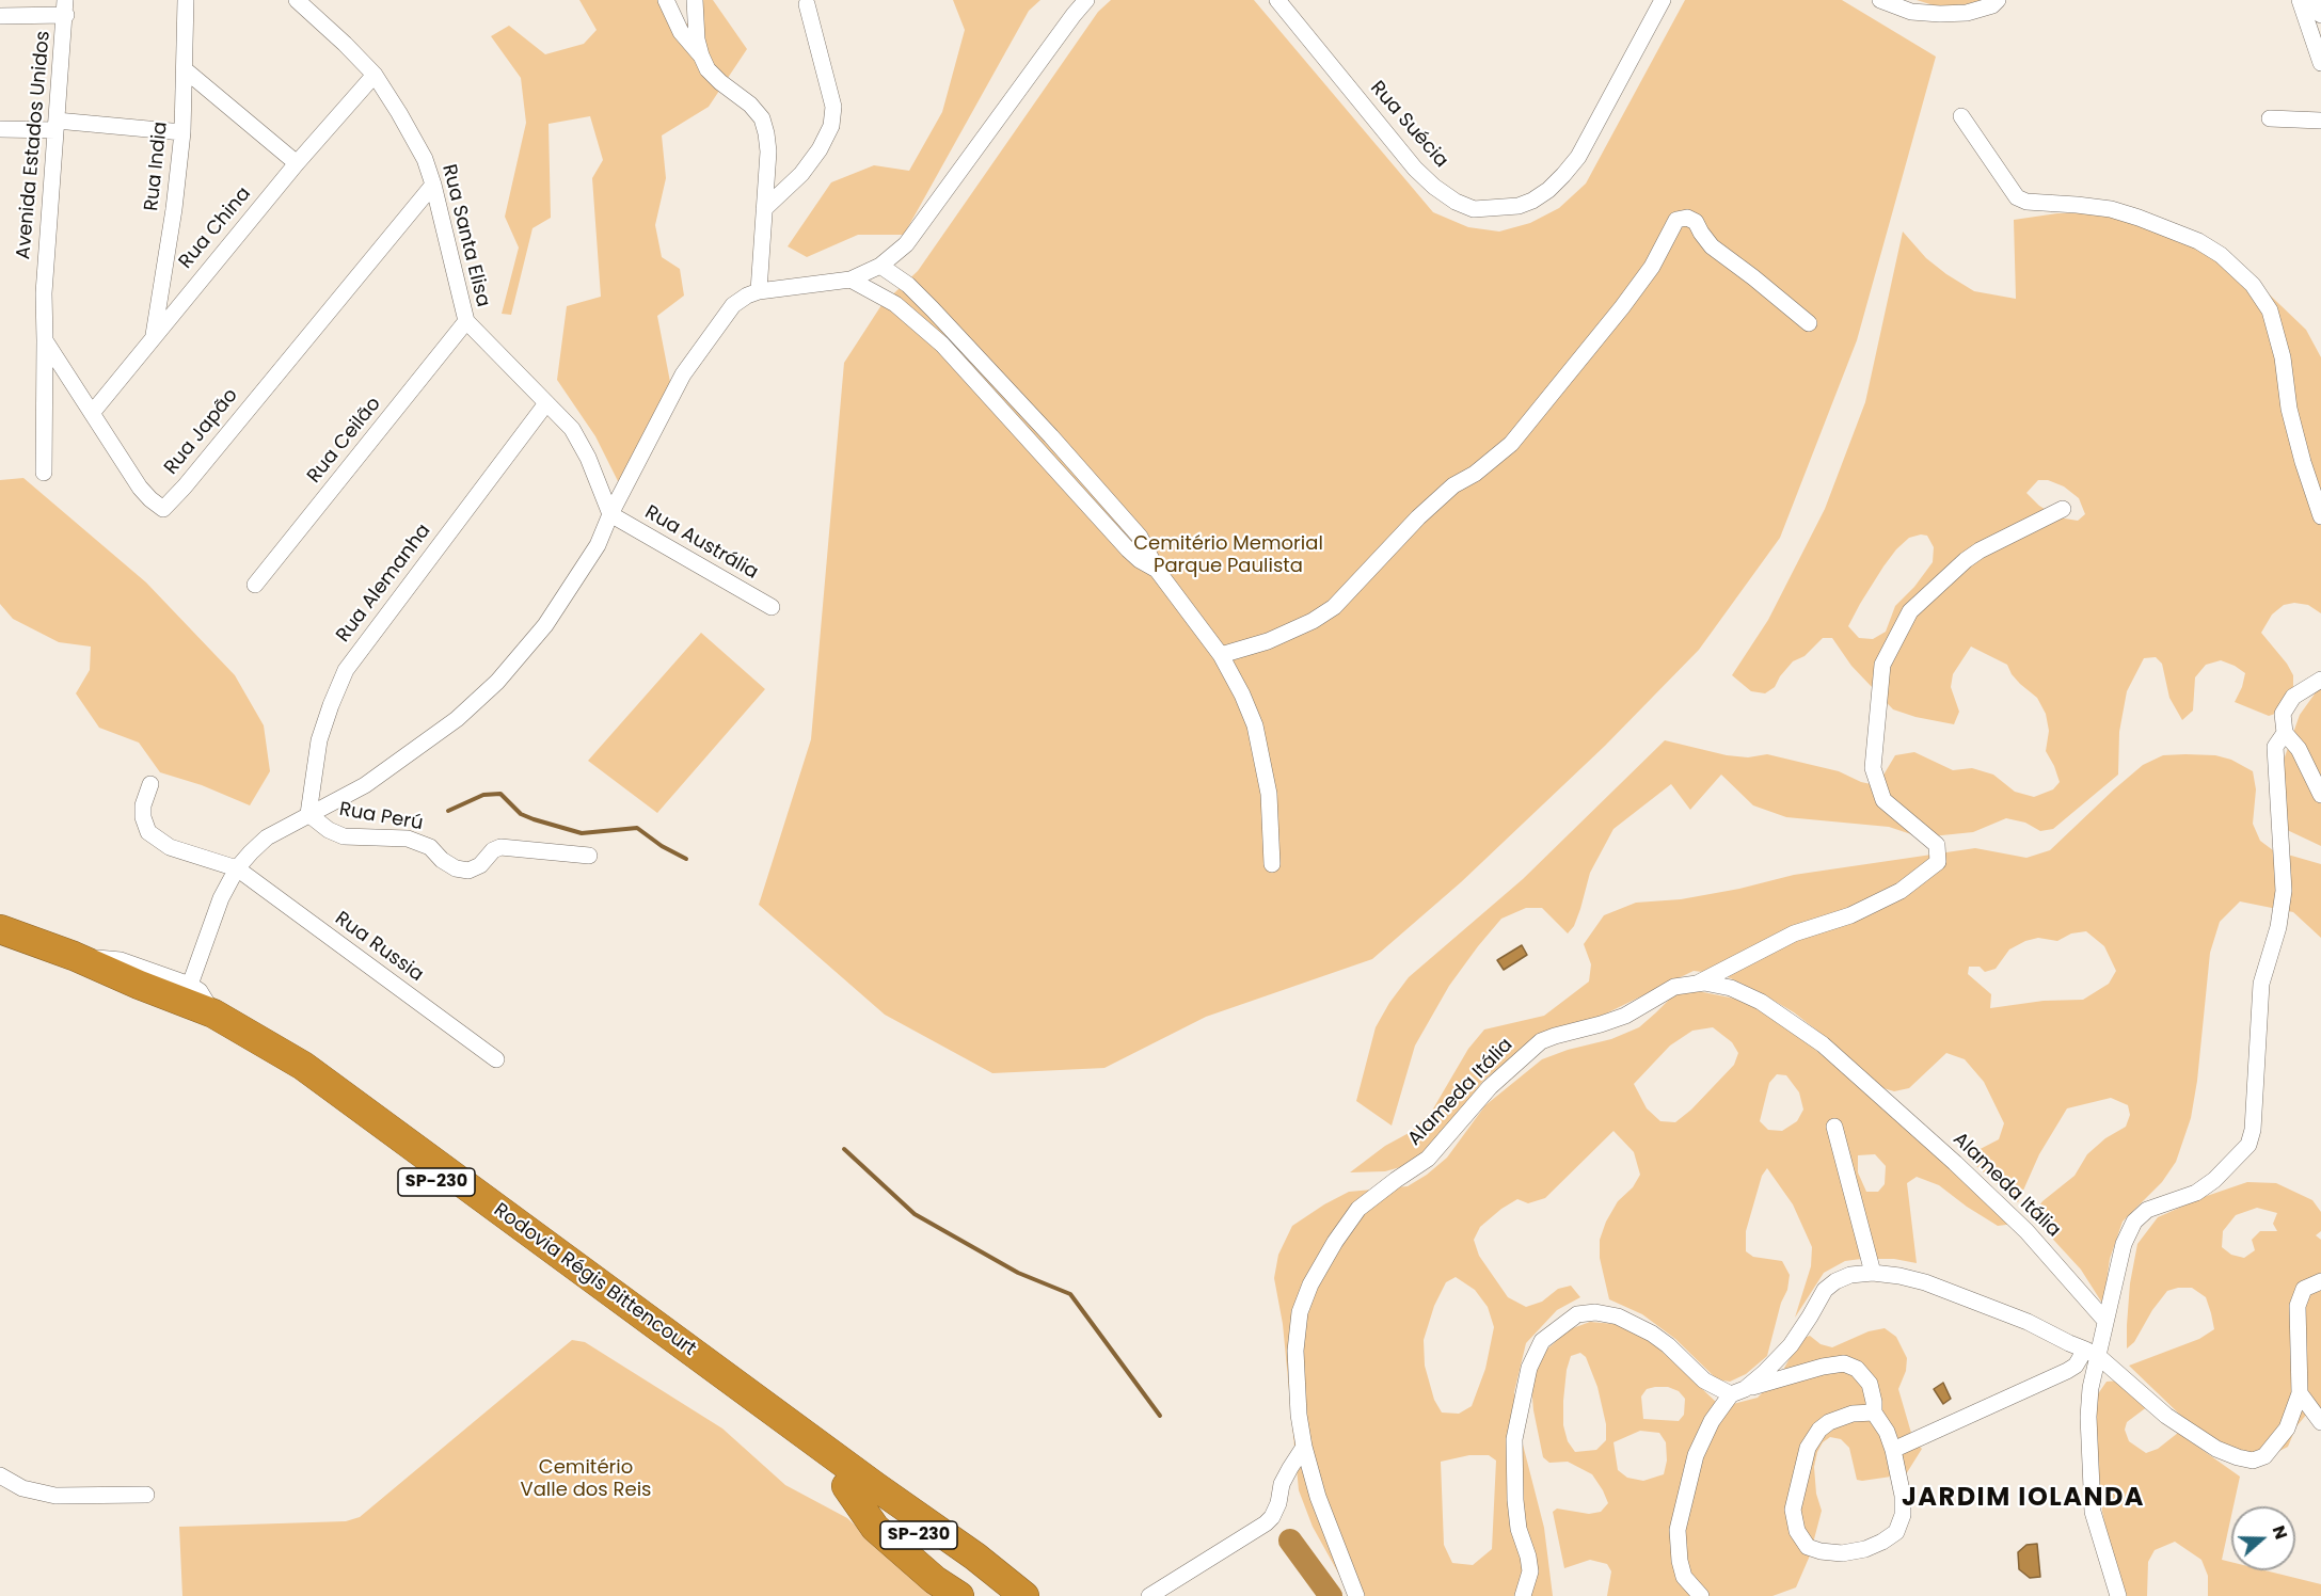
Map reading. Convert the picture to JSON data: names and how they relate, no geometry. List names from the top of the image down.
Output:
{
  "streets": {
    "highway": ["SP-230", "Rodovia Régis Bittencourt"],
    "street": [
      "Rua Suécia",
      "Avenida Estados Unidos",
      "Rua India",
      "Rua China",
      "Rua Santa Elisa",
      "Rua Japão",
      "Rua Ceilão",
      "Rua Austrália",
      "Rua Alemanha",
      "Rua Perú",
      "Rua Russia",
      "Alameda Itália"
    ]
  },
  "crossings": [
    ["Avenida Estados Unidos", "Rua Japão"],
    ["Rua India", "Rua China"],
    ["Rua China", "Rua Santa Elisa"],
    ["Rua China", "Rua Japão"],
    ["Rua Santa Elisa", "Rua Japão"],
    ["Rua Santa Elisa", "Rua Ceilão"],
    ["Rua Santa Elisa", "Rua Austrália"],
    ["Rua Santa Elisa", "Rua Alemanha"],
    ["Rua Alemanha", "Rua Perú"],
    ["SP-230", "Rodovia Régis Bittencourt"]
  ],
  "districts": ["JARDIM IOLANDA"],
  "parks": ["Cemitério Memorial Parque Paulista", "Cemitério Valle dos Reis"],
  "north": "right"
}
